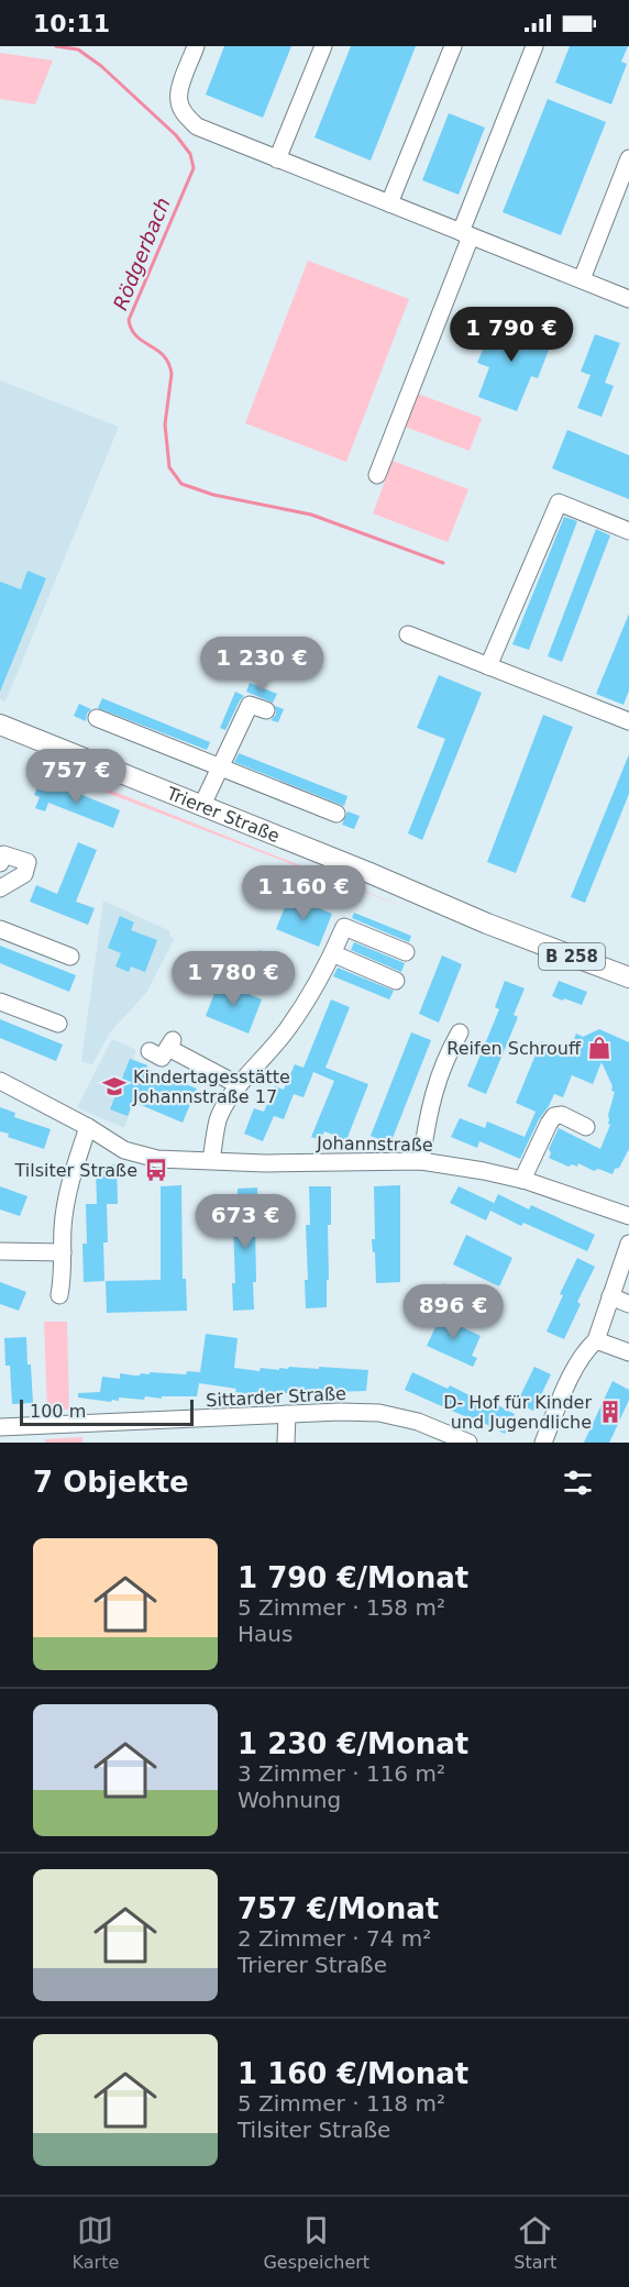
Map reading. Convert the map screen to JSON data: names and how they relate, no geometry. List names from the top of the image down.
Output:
{
  "streets": {
    "main road": ["Trierer Straße", "B 258"],
    "street": ["Johannstraße", "Sittarder Straße"]
  },
  "water": ["Rödgerbach"],
  "places": {
    "shop": ["Reifen Schrouff"],
    "school or university": ["Kindertagesstätte Johannstraße 17"],
    "bus stop": ["Tilsiter Straße"],
    "building": ["D- Hof für Kinder und Jugendliche"]
  },
  "scale_bar": "100 m",
  "page": {
    "status": "10:11",
    "price": [
      "1 790 €",
      "1 230 €",
      "757 €",
      "1 160 €",
      "1 780 €",
      "673 €",
      "896 €"
    ],
    "scale": "100 m",
    "heading": "7 Objekte",
    "list": [
      {
        "name": "1 790 €/Monat",
        "note": "5 Zimmer · 158 m² · Haus"
      },
      {
        "name": "1 230 €/Monat",
        "note": "3 Zimmer · 116 m² · Wohnung"
      },
      {
        "name": "757 €/Monat",
        "note": "2 Zimmer · 74 m² · Trierer Straße"
      },
      {
        "name": "1 160 €/Monat",
        "note": "5 Zimmer · 118 m² · Tilsiter Straße"
      }
    ],
    "tabs": ["Karte", "Gespeichert", "Start"]
  }
}
